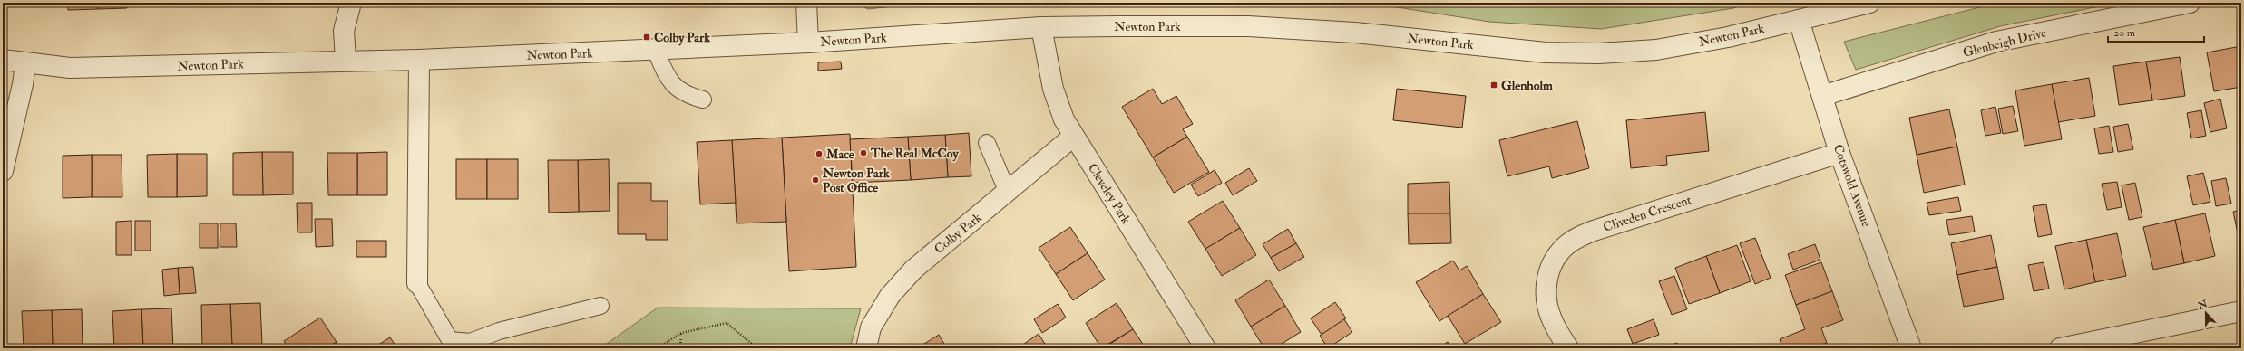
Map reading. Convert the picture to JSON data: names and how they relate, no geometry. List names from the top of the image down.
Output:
{
  "streets": {
    "street": [
      "Newton Park",
      "Glenbeigh Drive",
      "Cotswold Avenue",
      "Cleveley Park",
      "Cliveden Crescent",
      "Colby Park"
    ]
  },
  "crossings": [
    ["Newton Park", "Cotswold Avenue"],
    ["Newton Park", "Cleveley Park"],
    ["Glenbeigh Drive", "Cotswold Avenue"],
    ["Cotswold Avenue", "Cliveden Crescent"],
    ["Cleveley Park", "Colby Park"]
  ],
  "places": {
    "transit": ["Colby Park", "Glenholm"],
    "other": ["The Real McCoy", "Mace", "Newton Park Post Office"]
  },
  "scale_bar": "20 m",
  "north": "top"
}
